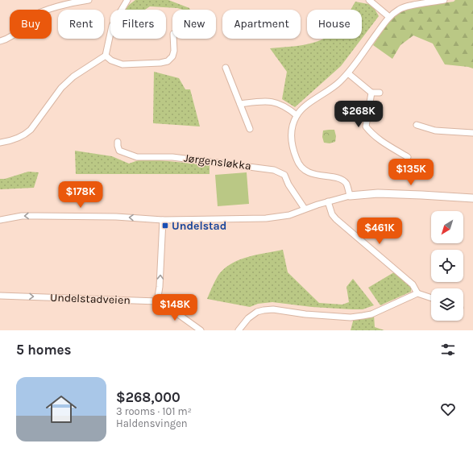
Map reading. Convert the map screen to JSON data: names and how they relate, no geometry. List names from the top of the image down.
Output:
{
  "streets": {
    "street": ["Jørgensløkka", "Undelstadveien"]
  },
  "one_way": ["Undelstadveien"],
  "places": {
    "transit": ["Undelstad"]
  },
  "north": "bottom left",
  "page": {
    "chip": [
      "Buy",
      "Rent",
      "Filters",
      "New",
      "Apartment",
      "House"
    ],
    "price": [
      "$268K",
      "$135K",
      "$178K",
      "$461K",
      "$148K"
    ],
    "heading": "5 homes",
    "list": [
      {
        "name": "$268,000",
        "note": "3 rooms · 101 m² · Haldensvingen"
      }
    ]
  }
}
